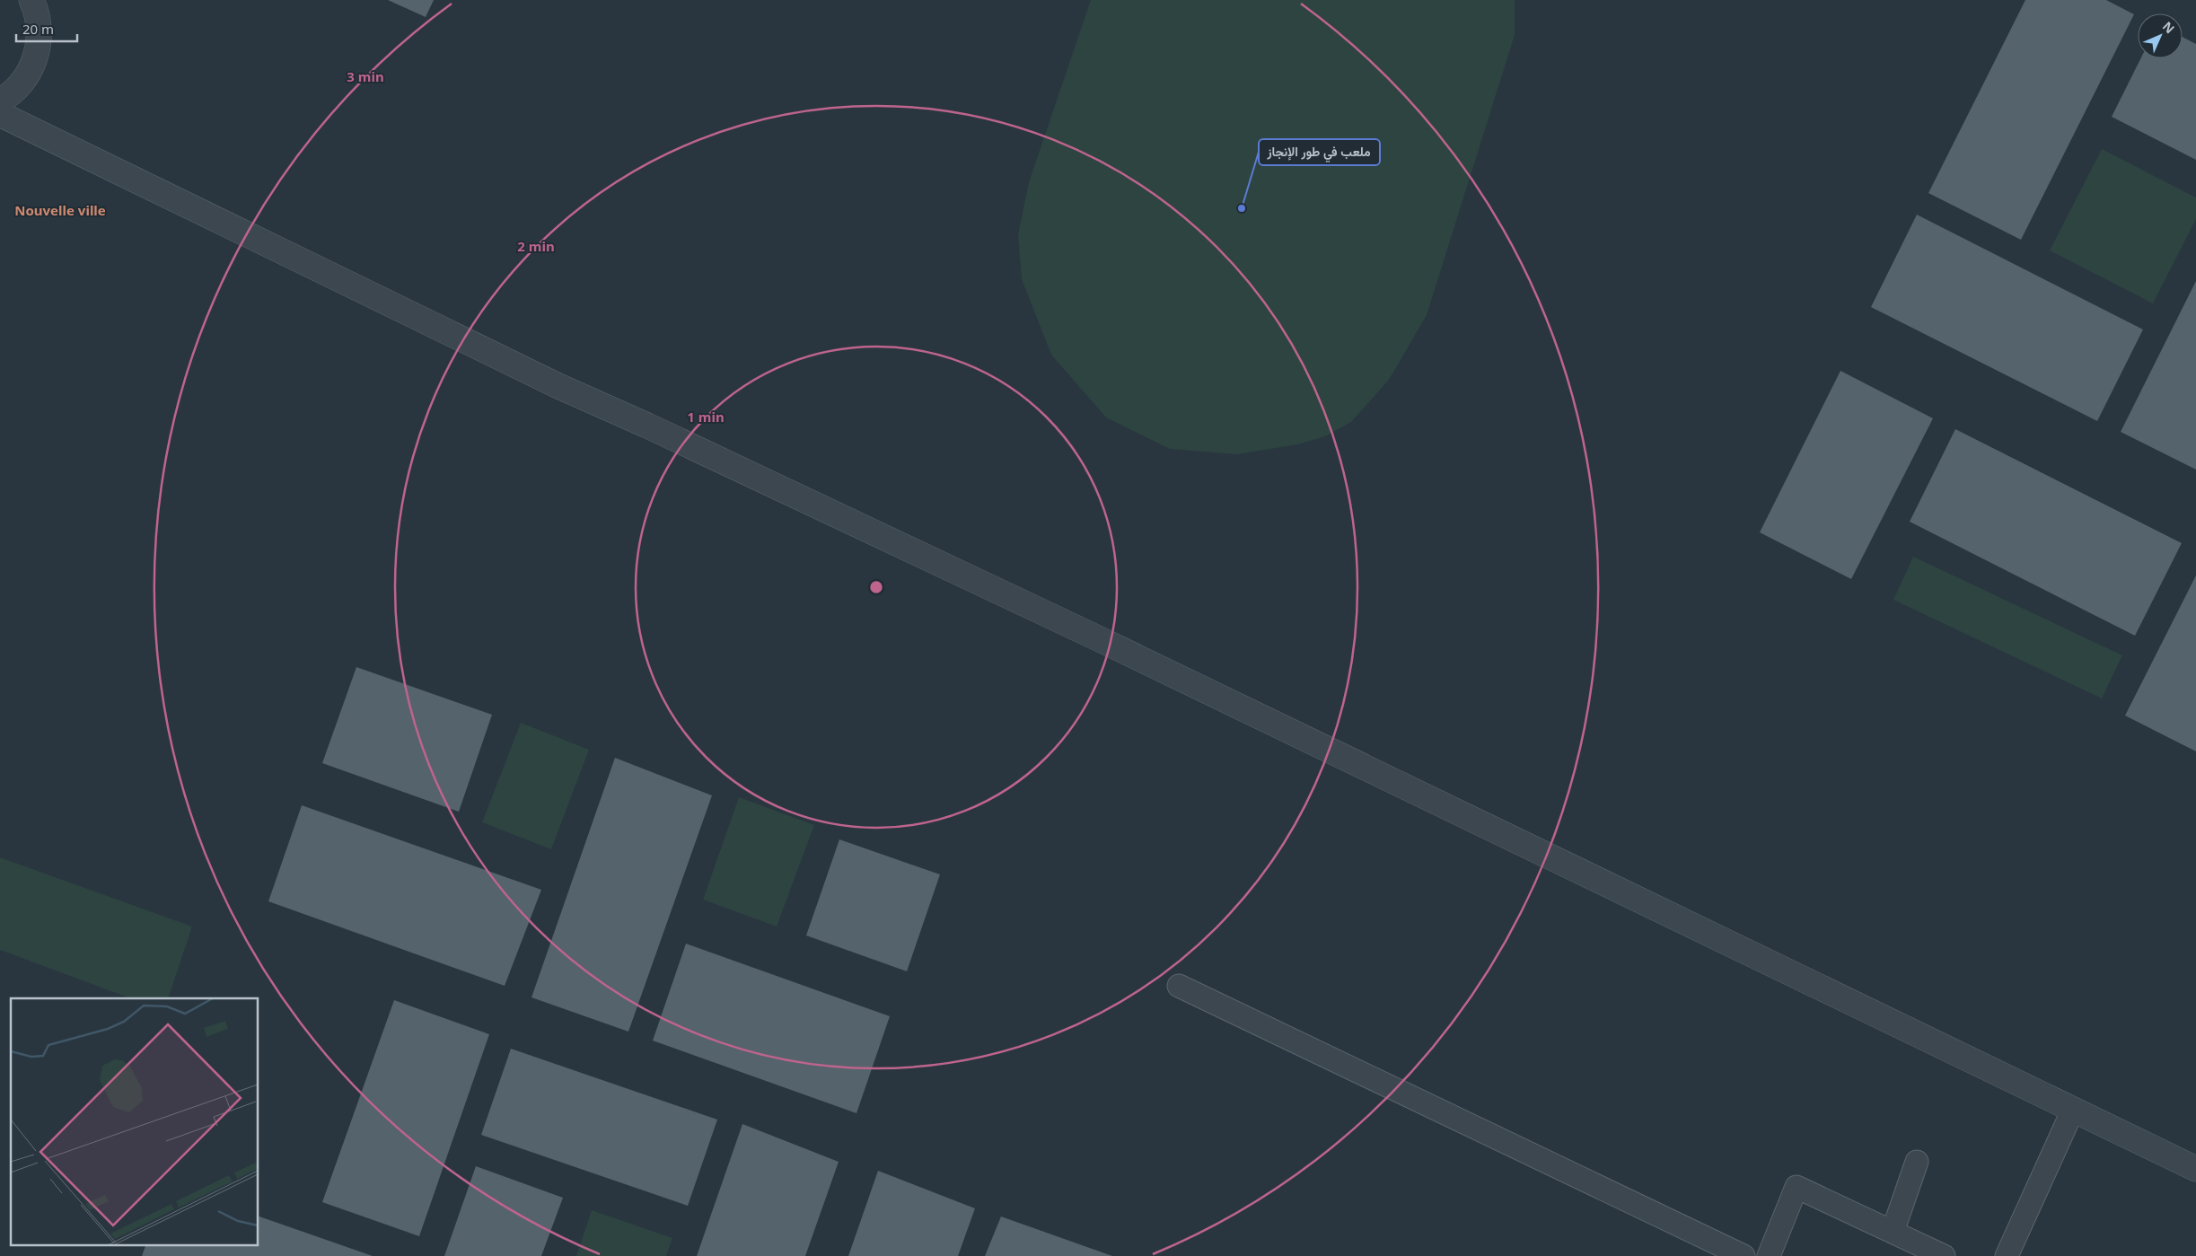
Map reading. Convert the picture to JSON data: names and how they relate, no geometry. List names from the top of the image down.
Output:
{
  "districts": ["Nouvelle ville"],
  "places": ["ملعب في طور الإنجاز"],
  "scale_bar": "20 m",
  "north": "top right",
  "rings": ["3 min", "2 min", "1 min"]
}
